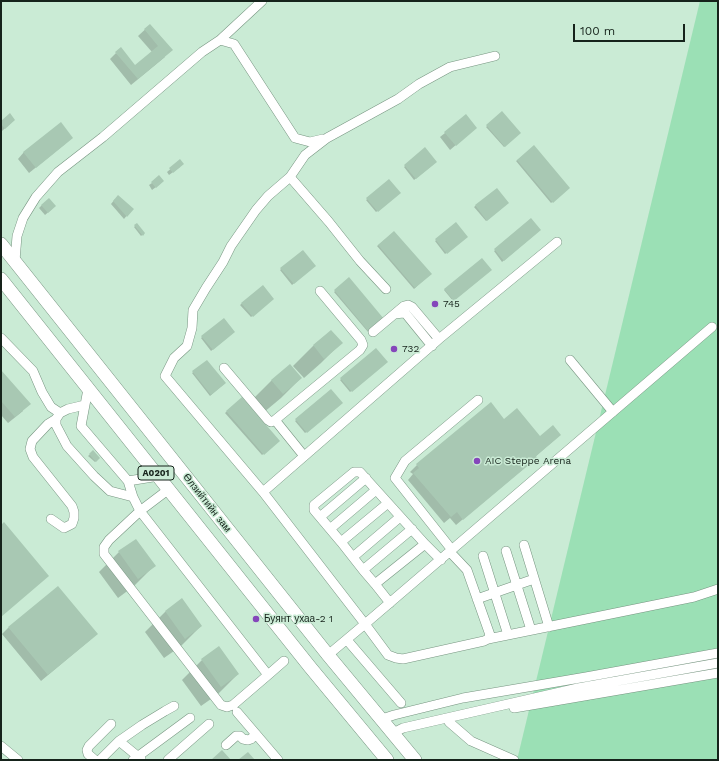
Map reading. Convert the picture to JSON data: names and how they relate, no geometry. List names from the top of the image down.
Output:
{
  "streets": {
    "highway": ["A0201", "Өлзийтийн зам"]
  },
  "places": [
    "745",
    "732",
    "AIC Steppe Arena",
    "Буянт ухаа-2 1"
  ],
  "scale_bar": "100 m"
}
